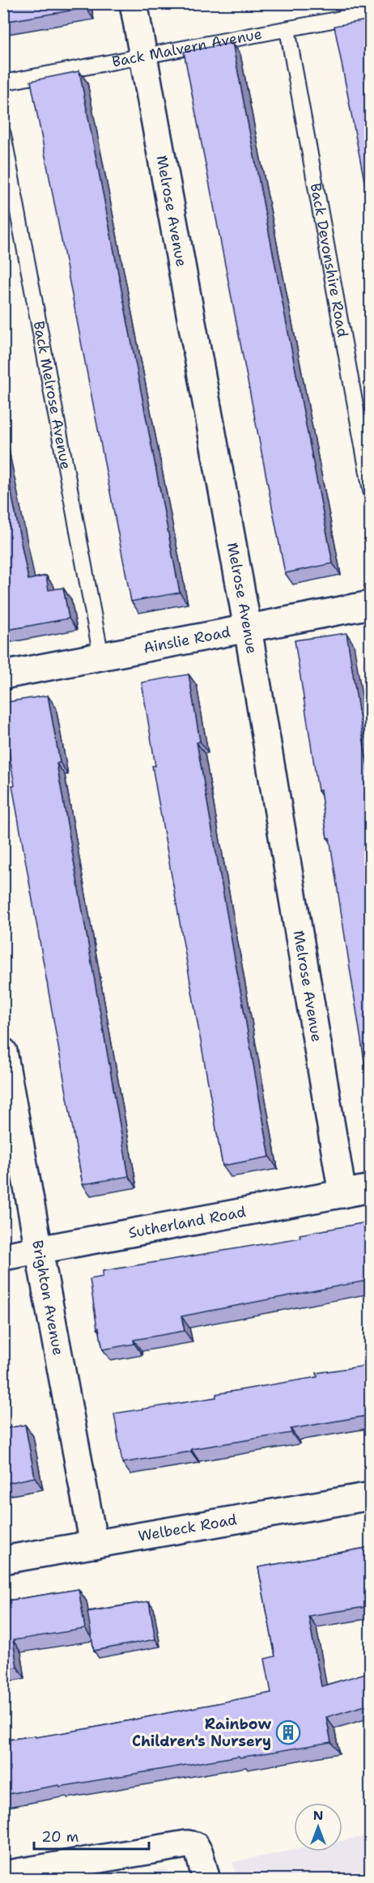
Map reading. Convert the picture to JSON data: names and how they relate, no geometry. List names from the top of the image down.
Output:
{
  "streets": {
    "street": [
      "Melrose Avenue",
      "Ainslie Road",
      "Sutherland Road",
      "Brighton Avenue",
      "Welbeck Road"
    ],
    "lane": ["Back Malvern Avenue", "Back Devonshire Road", "Back Melrose Avenue"]
  },
  "crossings": [
    ["Back Malvern Avenue", "Melrose Avenue"],
    ["Back Malvern Avenue", "Back Devonshire Road"],
    ["Melrose Avenue", "Ainslie Road"],
    ["Melrose Avenue", "Sutherland Road"],
    ["Back Melrose Avenue", "Ainslie Road"],
    ["Sutherland Road", "Brighton Avenue"],
    ["Brighton Avenue", "Welbeck Road"]
  ],
  "places": {
    "building": ["Rainbow Children's Nursery"]
  },
  "scale_bar": "20 m",
  "north": "top"
}
